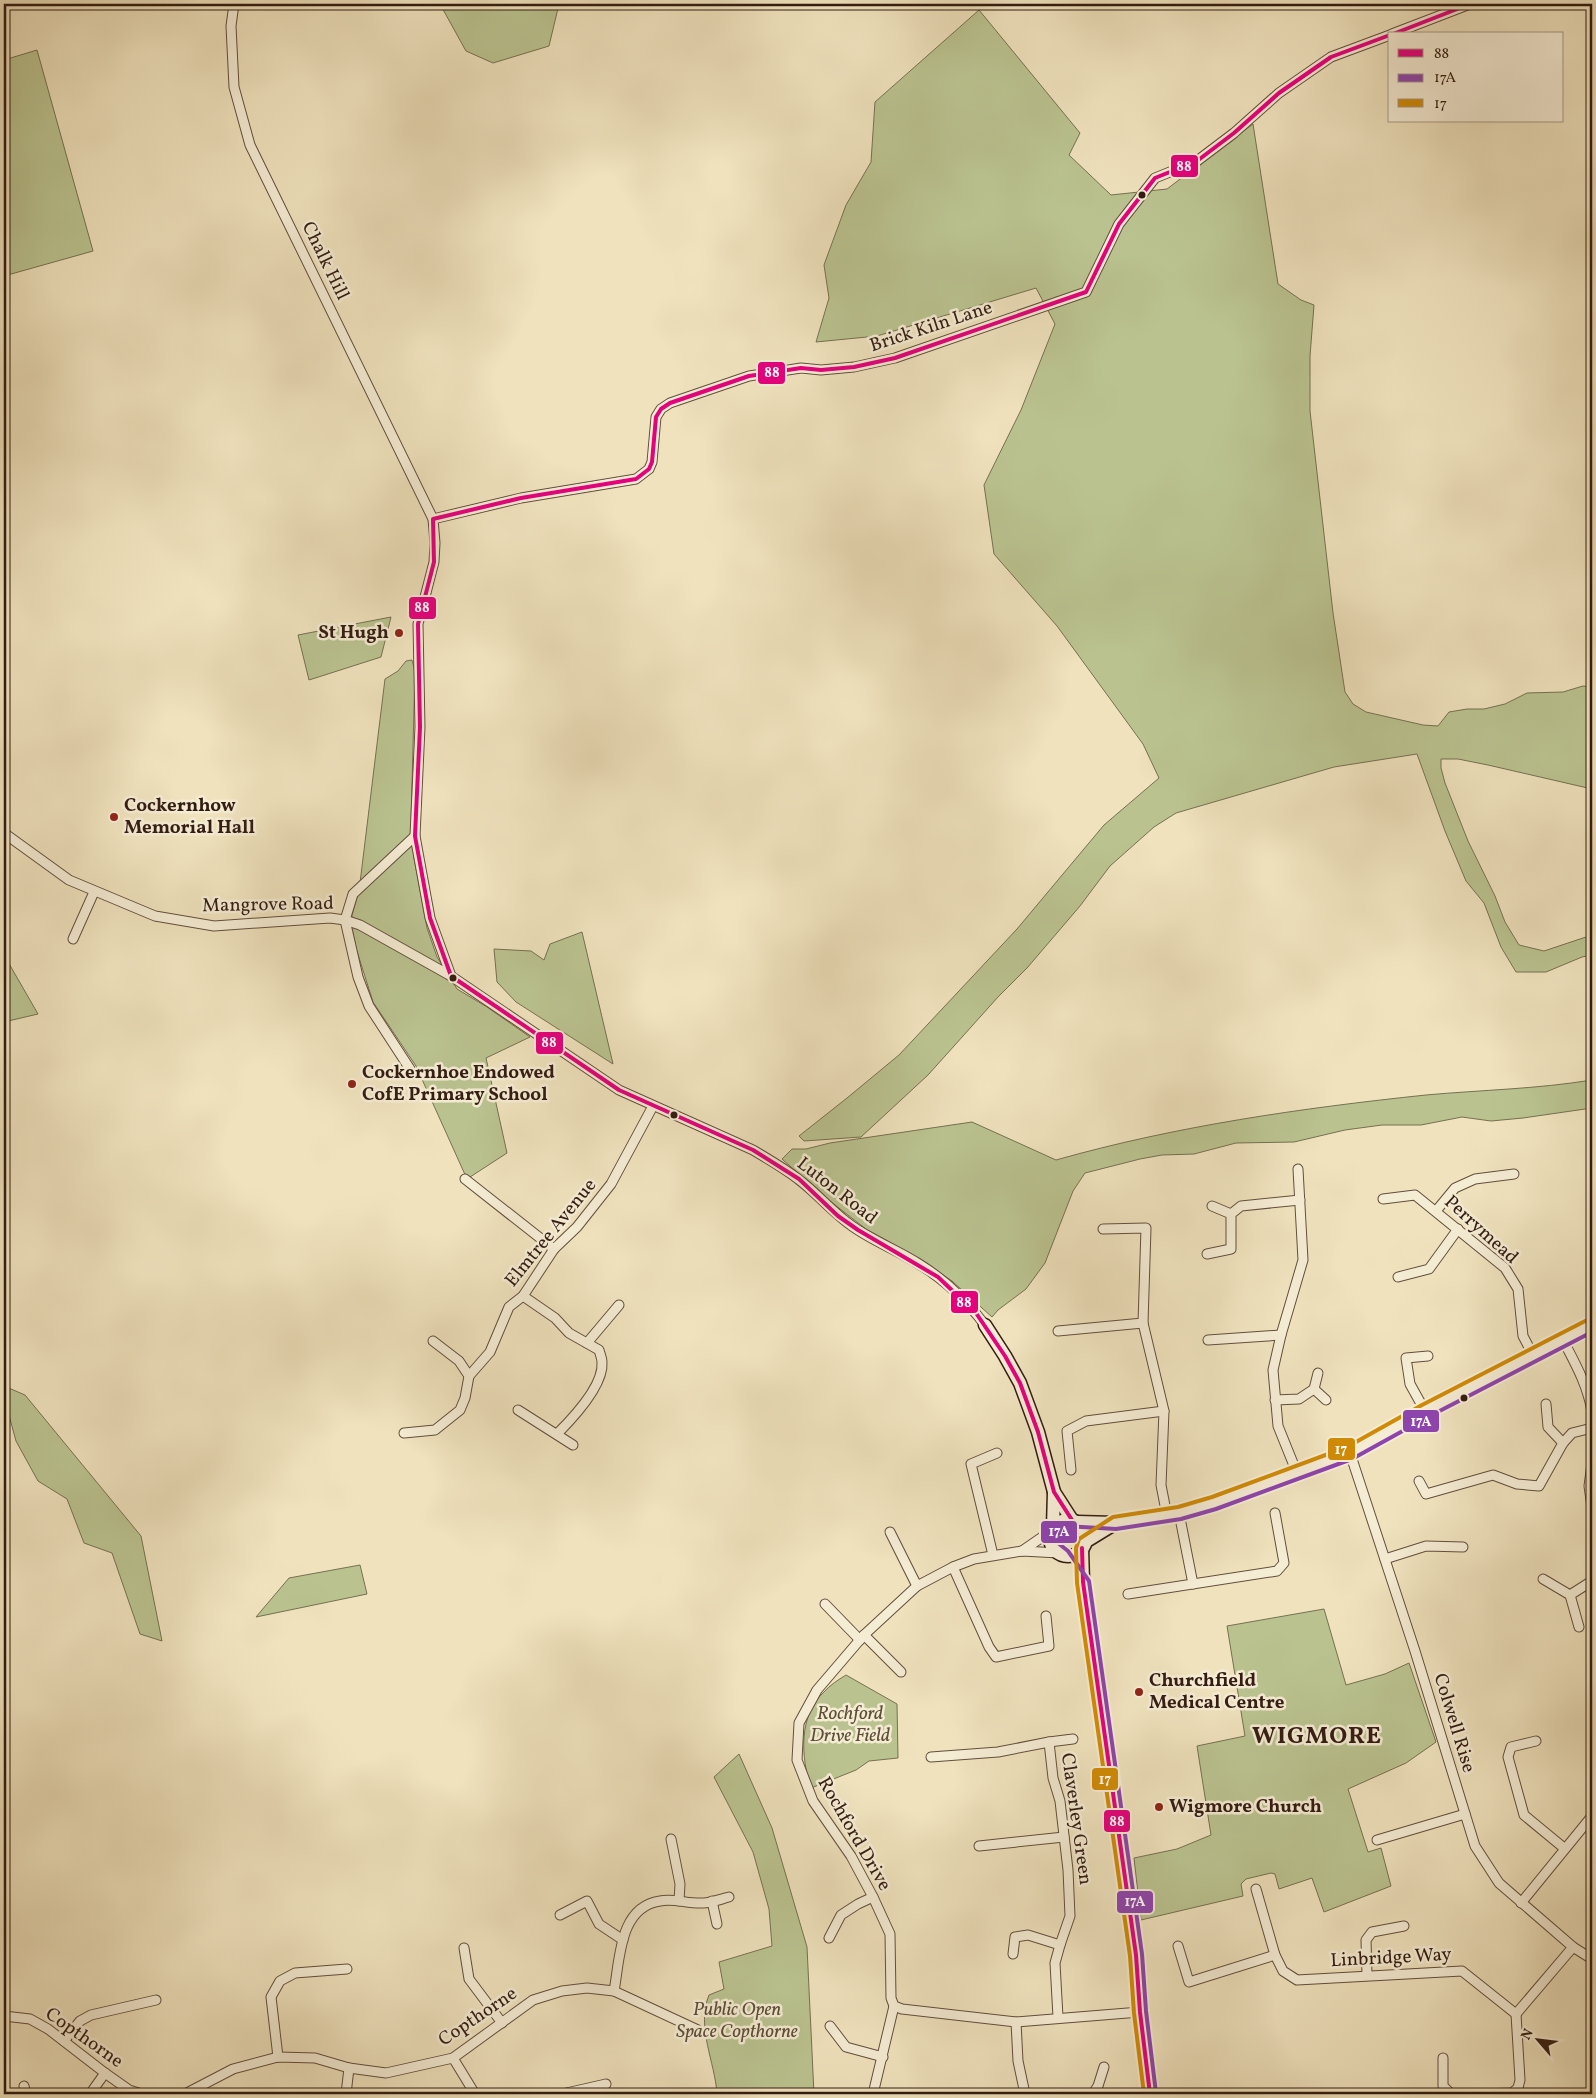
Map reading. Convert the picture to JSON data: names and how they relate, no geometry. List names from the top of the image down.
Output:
{
  "streets": {
    "street": [
      "Chalk Hill",
      "Brick Kiln Lane",
      "Mangrove Road",
      "Luton Road",
      "Perrymead",
      "Elmtree Avenue",
      "Colwell Rise",
      "Claverley Green",
      "Rochford Drive",
      "Linbridge Way",
      "Copthorne"
    ]
  },
  "crossings": [
    ["Chalk Hill", "Brick Kiln Lane"],
    ["Mangrove Road", "Luton Road"],
    ["Luton Road", "Elmtree Avenue"]
  ],
  "districts": ["WIGMORE"],
  "parks": ["Rochford Drive Field", "Public Open Space Copthorne"],
  "places": [
    "St Hugh",
    "Cockernhow Memorial Hall",
    "Cockernhoe Endowed CofE Primary School",
    "Churchfield Medical Centre",
    "Wigmore Church"
  ],
  "lines": ["transit line 88", "transit line 17", "transit line 17A"],
  "legend": ["88", "17A", "17"],
  "north": "top left"
}
